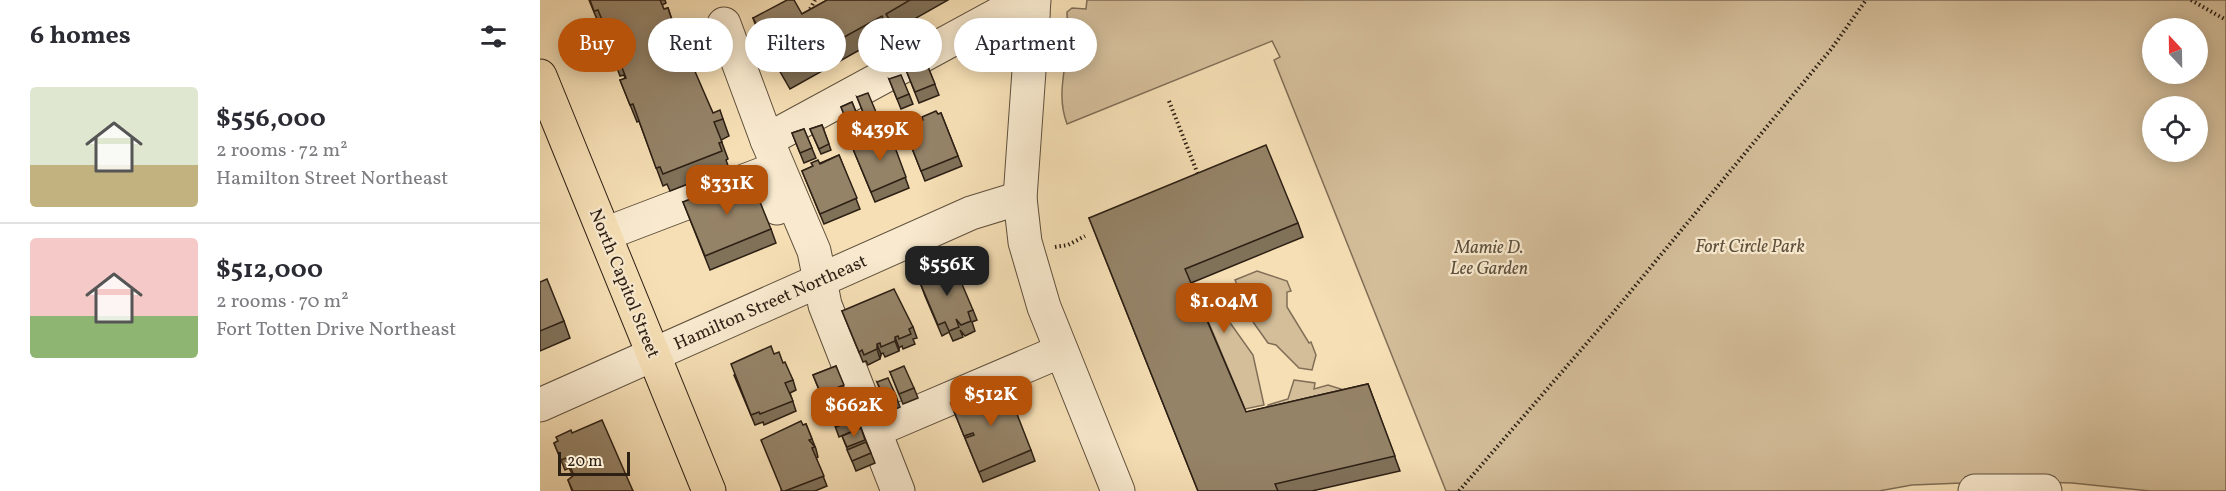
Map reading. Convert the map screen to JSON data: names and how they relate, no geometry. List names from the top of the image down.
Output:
{
  "streets": {
    "main road": ["North Capitol Street"],
    "street": ["Hamilton Street Northeast"]
  },
  "crossings": [
    ["North Capitol Street", "Hamilton Street Northeast"]
  ],
  "parks": ["Fort Circle Park", "Mamie D. Lee Garden"],
  "scale_bar": "20 m",
  "north": "top",
  "page": {
    "heading": "6 homes",
    "chip": [
      "Buy",
      "Rent",
      "Filters",
      "New",
      "Apartment"
    ],
    "list": [
      {
        "name": "$556,000",
        "note": "2 rooms · 72 m² · Hamilton Street Northeast"
      },
      {
        "name": "$512,000",
        "note": "2 rooms · 70 m² · Fort Totten Drive Northeast"
      }
    ],
    "price": [
      "$439K",
      "$331K",
      "$556K",
      "$1.04M",
      "$512K",
      "$662K"
    ],
    "scale": "20 m"
  }
}
